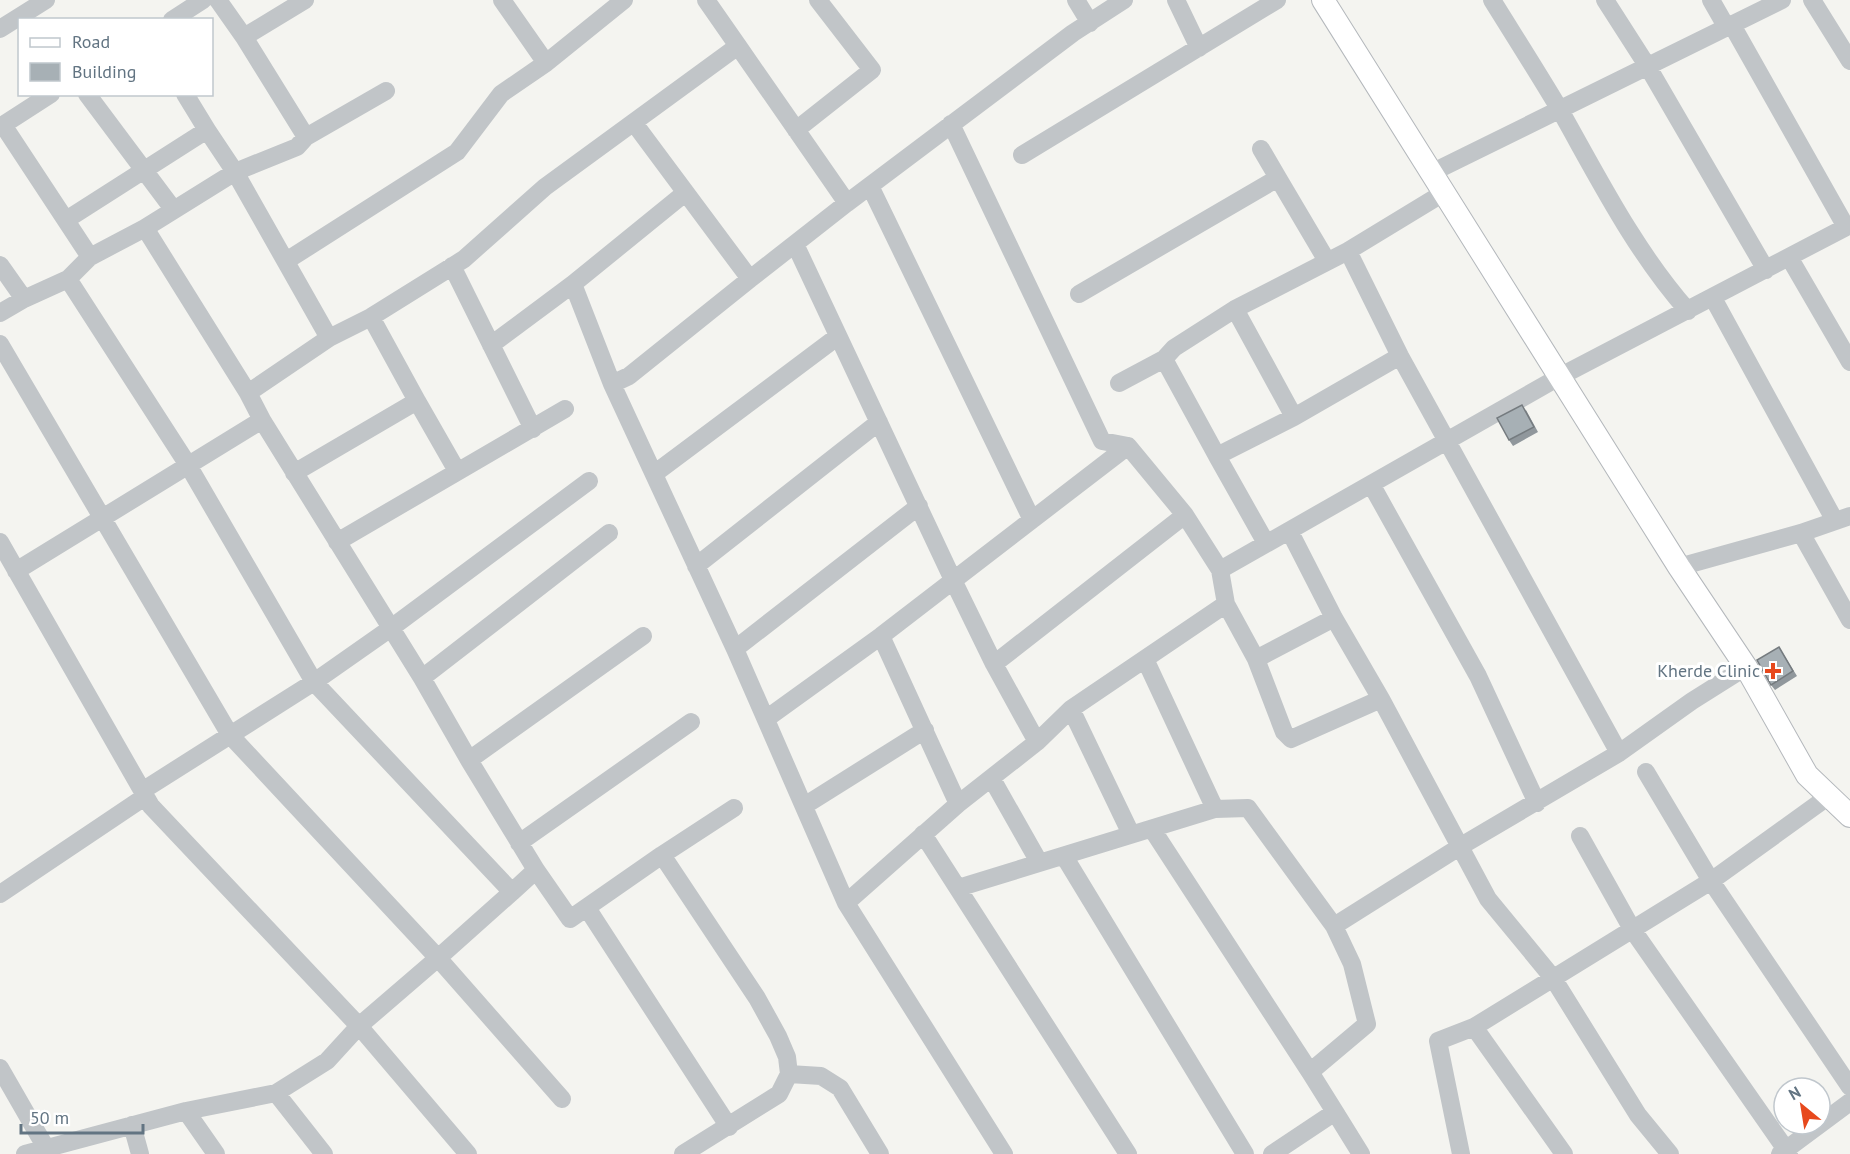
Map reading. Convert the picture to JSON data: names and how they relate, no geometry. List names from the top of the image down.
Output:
{
  "places": {
    "health": ["Kherde Clinic"]
  },
  "legend": ["Road", "Building"],
  "scale_bar": "50 m",
  "north": "top left"
}
